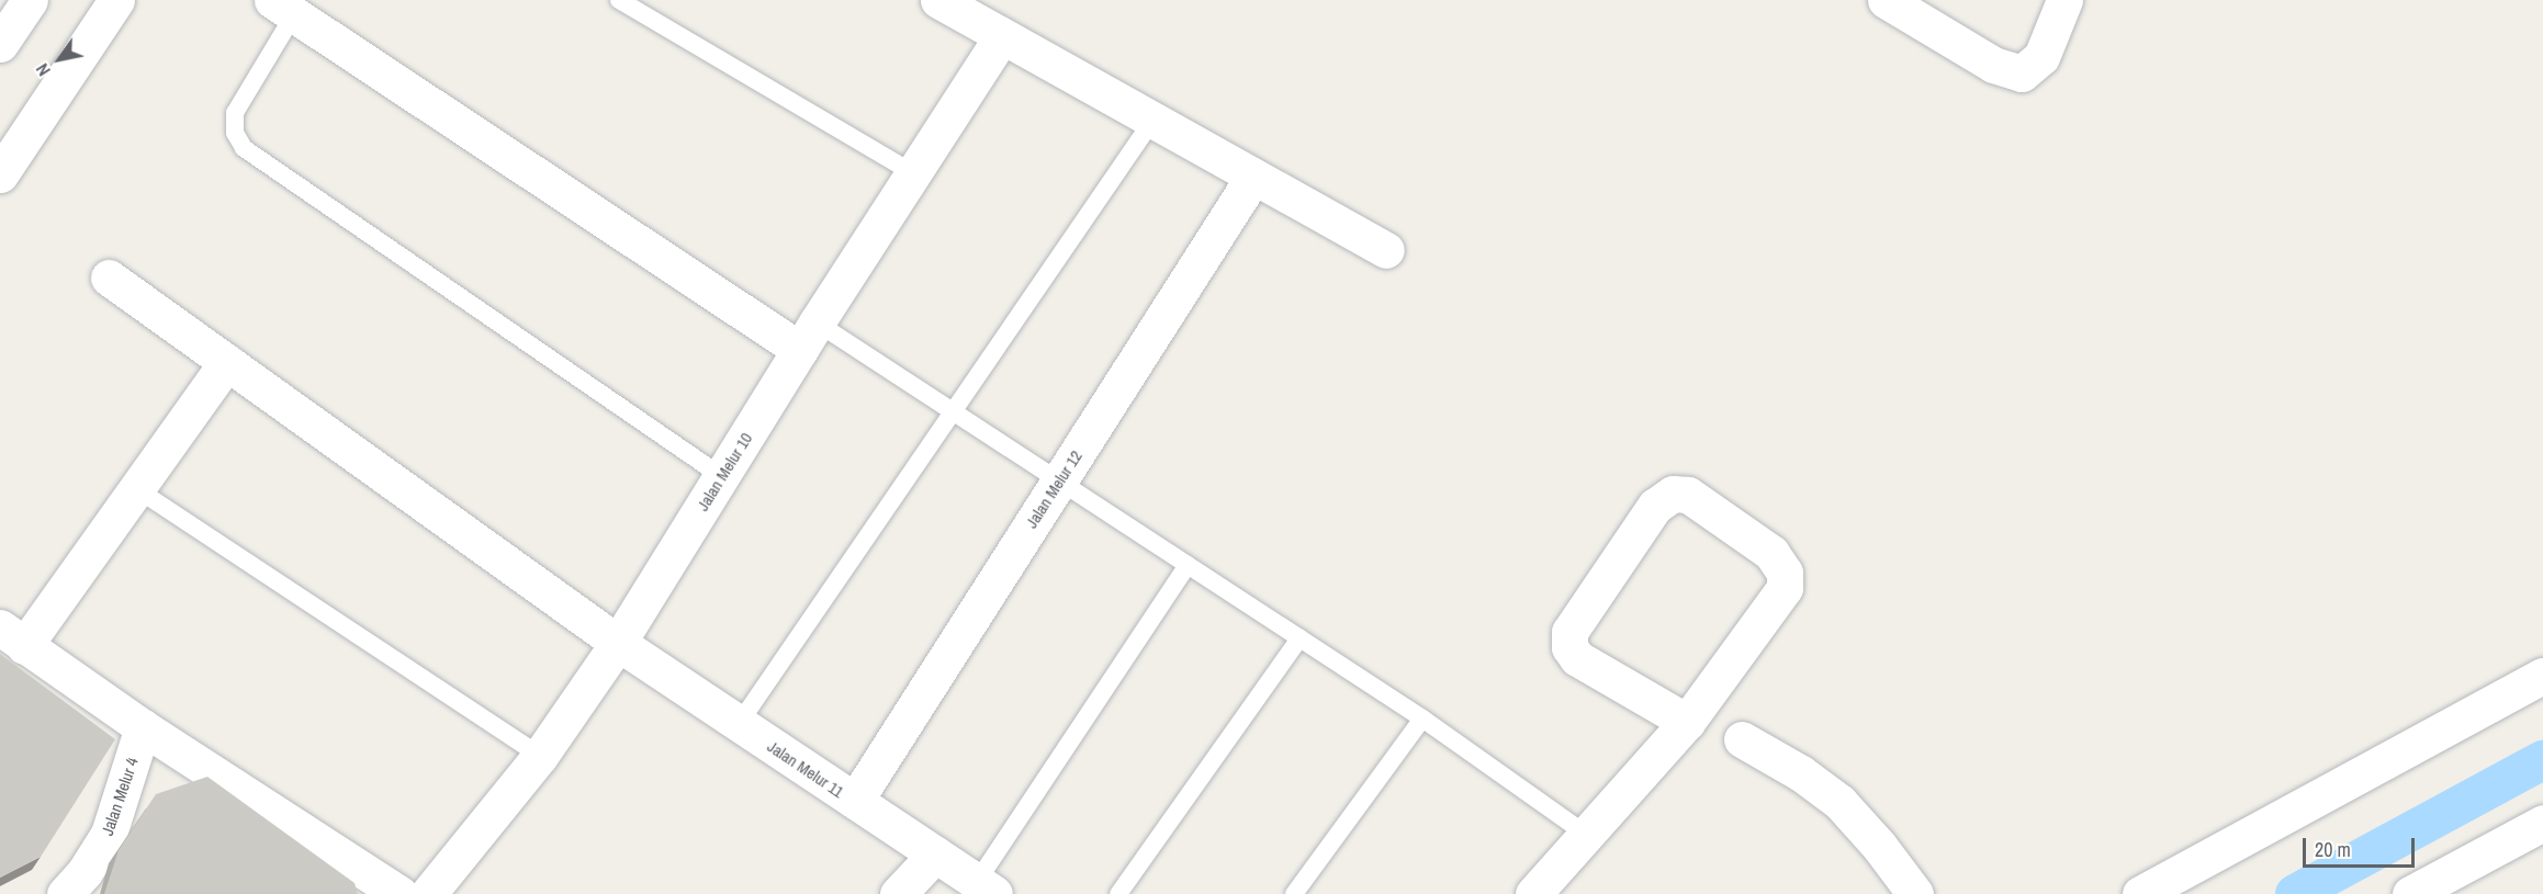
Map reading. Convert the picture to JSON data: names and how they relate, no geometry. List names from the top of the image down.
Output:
{
  "streets": {
    "street": [
      "Jalan Melur 10",
      "Jalan Melur 12",
      "Jalan Melur 11",
      "Jalan Melur 4"
    ]
  },
  "crossings": [
    ["Jalan Melur 10", "Jalan Melur 11"],
    ["Jalan Melur 12", "Jalan Melur 11"]
  ],
  "scale_bar": "20 m",
  "north": "bottom left"
}
